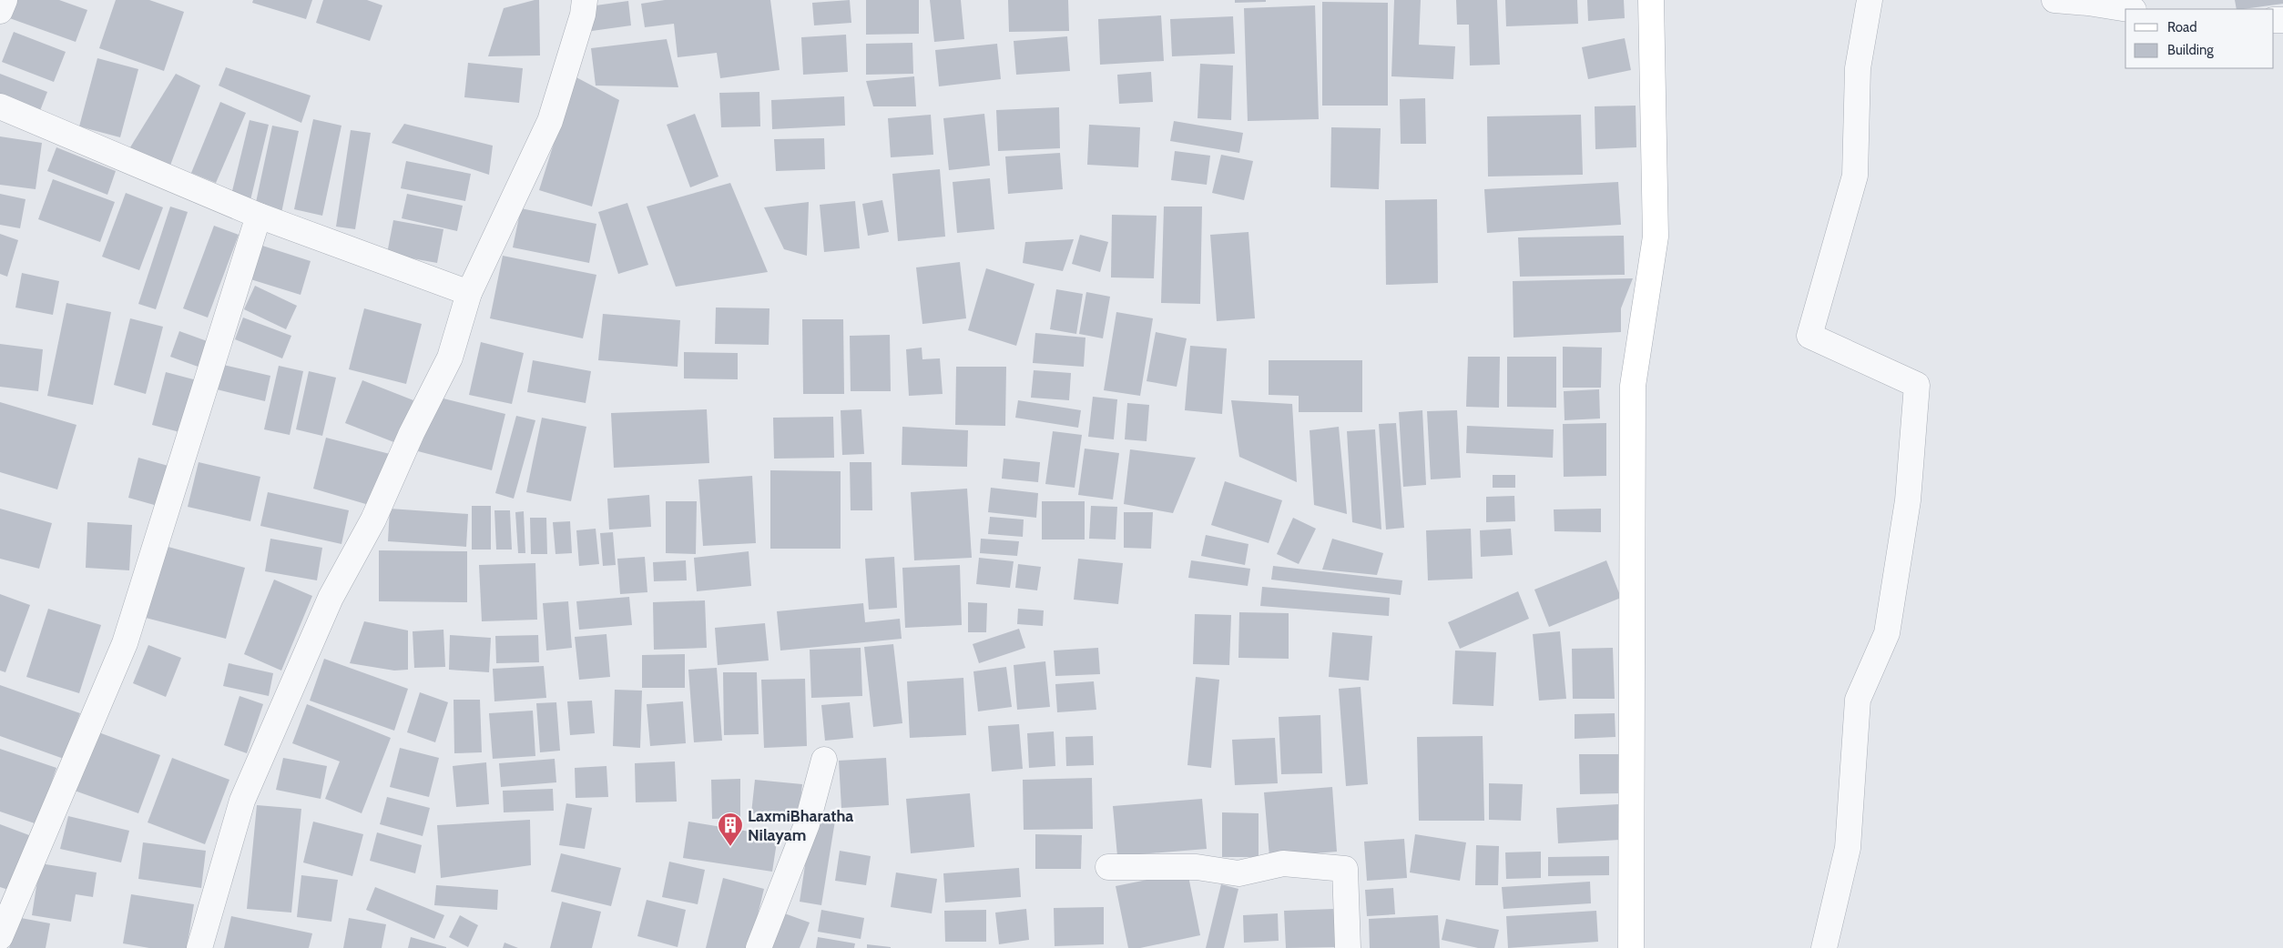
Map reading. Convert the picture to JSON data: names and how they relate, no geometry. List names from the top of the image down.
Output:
{
  "places": {
    "building": ["LaxmiBharatha Nilayam"]
  },
  "legend": ["Road", "Building"]
}
